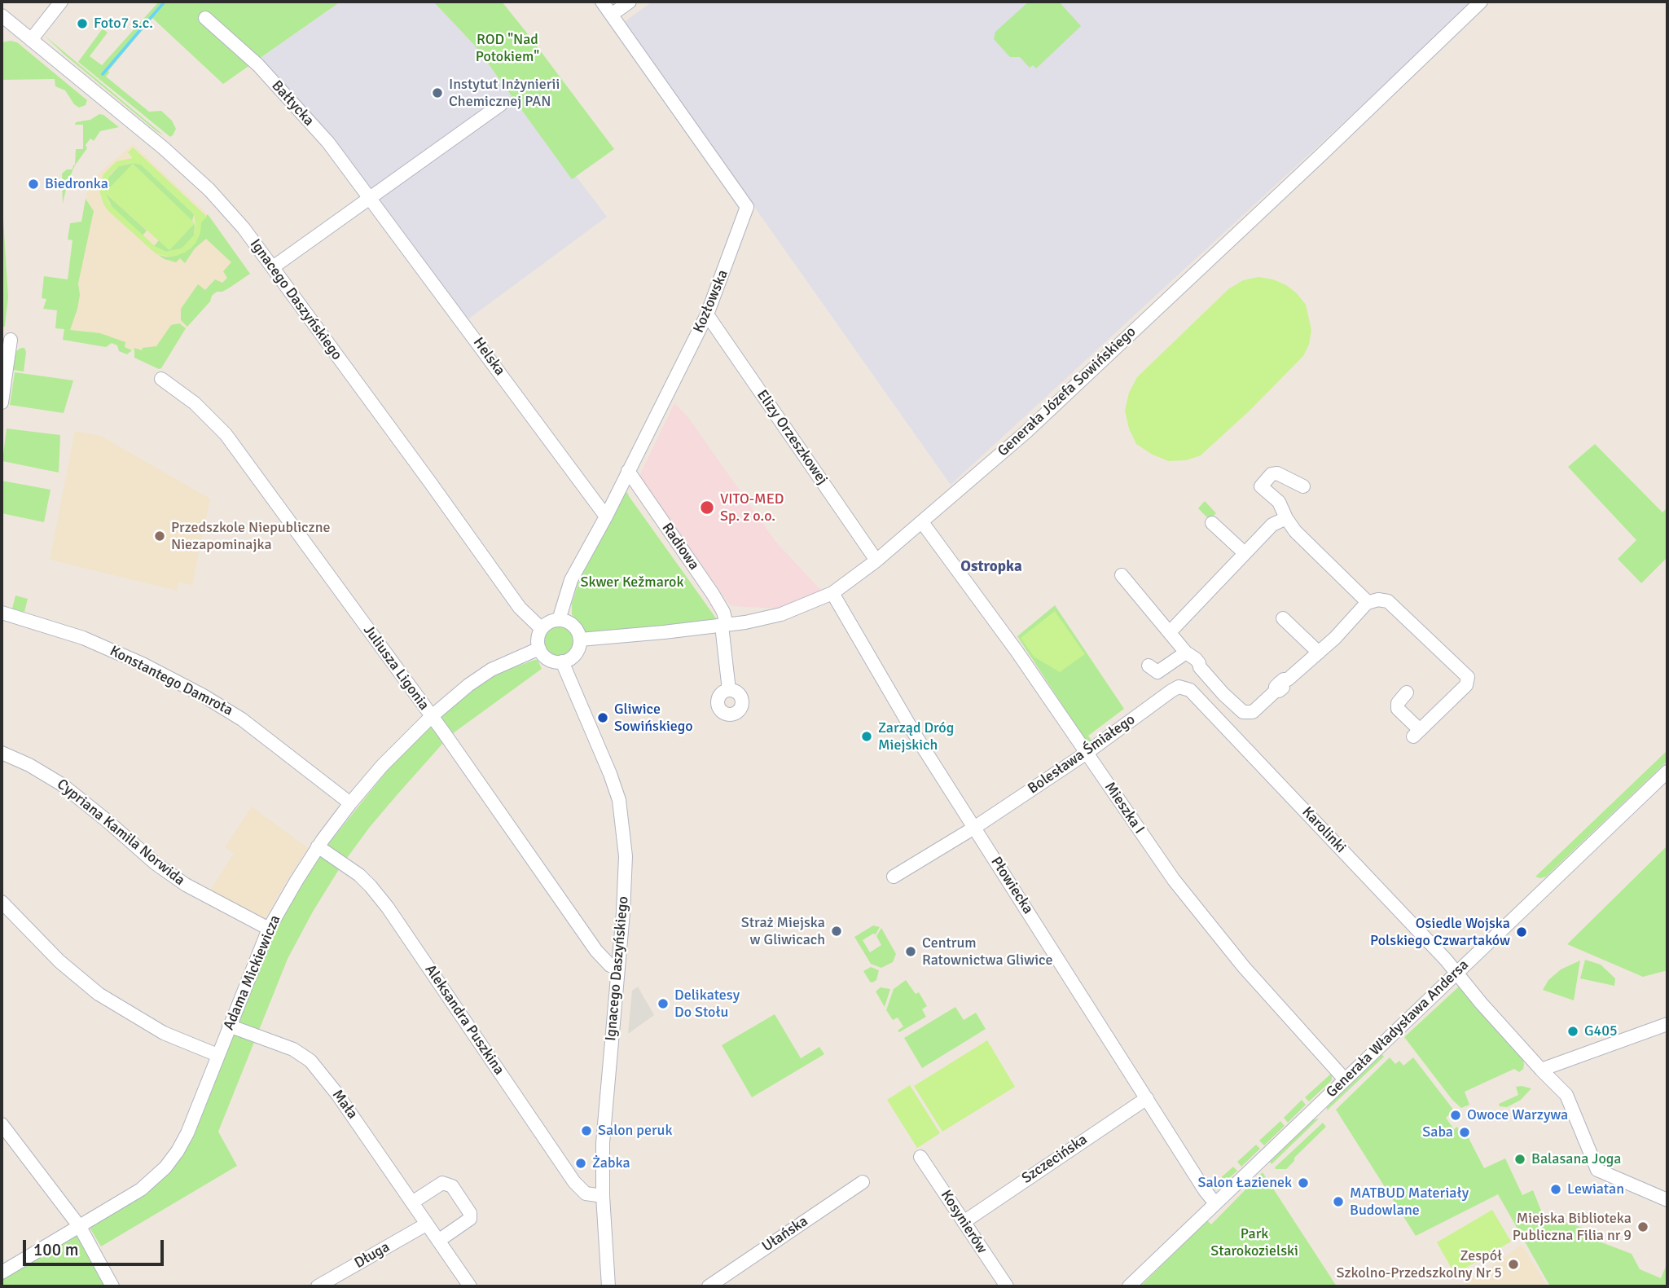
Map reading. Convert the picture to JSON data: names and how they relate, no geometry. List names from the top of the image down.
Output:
{
  "streets": {
    "street": [
      "Bałtycka",
      "Ignacego Daszyńskiego",
      "Kozłowska",
      "Helska",
      "Generała Józefa Sowińskiego",
      "Elizy Orzeszkowej",
      "Radiowa",
      "Juliusza Ligonia",
      "Konstantego Damrota",
      "Bolesława Śmiałego",
      "Mieszka I",
      "Karolinki",
      "Cypriana Kamila Norwida",
      "Płowiecka",
      "Adama Mickiewicza",
      "Aleksandra Puszkina",
      "Generała Władysława Andersa",
      "Mała",
      "Szczecińska",
      "Kosynierów",
      "Ułańska",
      "Długa"
    ]
  },
  "crossings": [
    ["Bałtycka", "Helska"],
    ["Ignacego Daszyńskiego", "Kozłowska"],
    ["Ignacego Daszyńskiego", "Generała Józefa Sowińskiego"],
    ["Ignacego Daszyńskiego", "Juliusza Ligonia"],
    ["Ignacego Daszyńskiego", "Adama Mickiewicza"],
    ["Ignacego Daszyńskiego", "Aleksandra Puszkina"],
    ["Kozłowska", "Helska"],
    ["Kozłowska", "Generała Józefa Sowińskiego"],
    ["Kozłowska", "Elizy Orzeszkowej"],
    ["Kozłowska", "Radiowa"],
    ["Kozłowska", "Adama Mickiewicza"],
    ["Generała Józefa Sowińskiego", "Elizy Orzeszkowej"],
    ["Generała Józefa Sowińskiego", "Radiowa"],
    ["Generała Józefa Sowińskiego", "Mieszka I"],
    ["Generała Józefa Sowińskiego", "Płowiecka"],
    ["Generała Józefa Sowińskiego", "Adama Mickiewicza"],
    ["Juliusza Ligonia", "Adama Mickiewicza"],
    ["Konstantego Damrota", "Adama Mickiewicza"],
    ["Bolesława Śmiałego", "Mieszka I"],
    ["Bolesława Śmiałego", "Karolinki"],
    ["Bolesława Śmiałego", "Płowiecka"],
    ["Mieszka I", "Generała Władysława Andersa"],
    ["Karolinki", "Generała Władysława Andersa"],
    ["Cypriana Kamila Norwida", "Adama Mickiewicza"],
    ["Płowiecka", "Generała Władysława Andersa"],
    ["Płowiecka", "Szczecińska"],
    ["Adama Mickiewicza", "Aleksandra Puszkina"],
    ["Adama Mickiewicza", "Mała"],
    ["Mała", "Długa"],
    ["Szczecińska", "Kosynierów"]
  ],
  "districts": ["Ostropka"],
  "parks": ["ROD \"Nad Potokiem\"", "Skwer Kežmarok", "Park Starokozielski"],
  "places": [
    "Foto7 s.c.",
    "Instytut Inżynierii Chemicznej PAN",
    "Biedronka",
    "VITO-MED Sp. z o.o.",
    "Przedszkole Niepubliczne Niezapominajka",
    "Gliwice Sowińskiego",
    "Zarząd Dróg Miejskich",
    "Straż Miejska w Gliwicach",
    "Osiedle Wojska Polskiego Czwartaków",
    "Centrum Ratownictwa Gliwice",
    "Delikatesy Do Stołu",
    "G405",
    "Owoce Warzywa",
    "Salon peruk",
    "Saba",
    "Balasana Joga",
    "Żabka",
    "Salon Łazienek",
    "Lewiatan",
    "MATBUD Materiały Budowlane",
    "Miejska Biblioteka Publiczna Filia nr 9",
    "Zespół Szkolno-Przedszkolny Nr 5"
  ],
  "scale_bar": "100 m"
}
